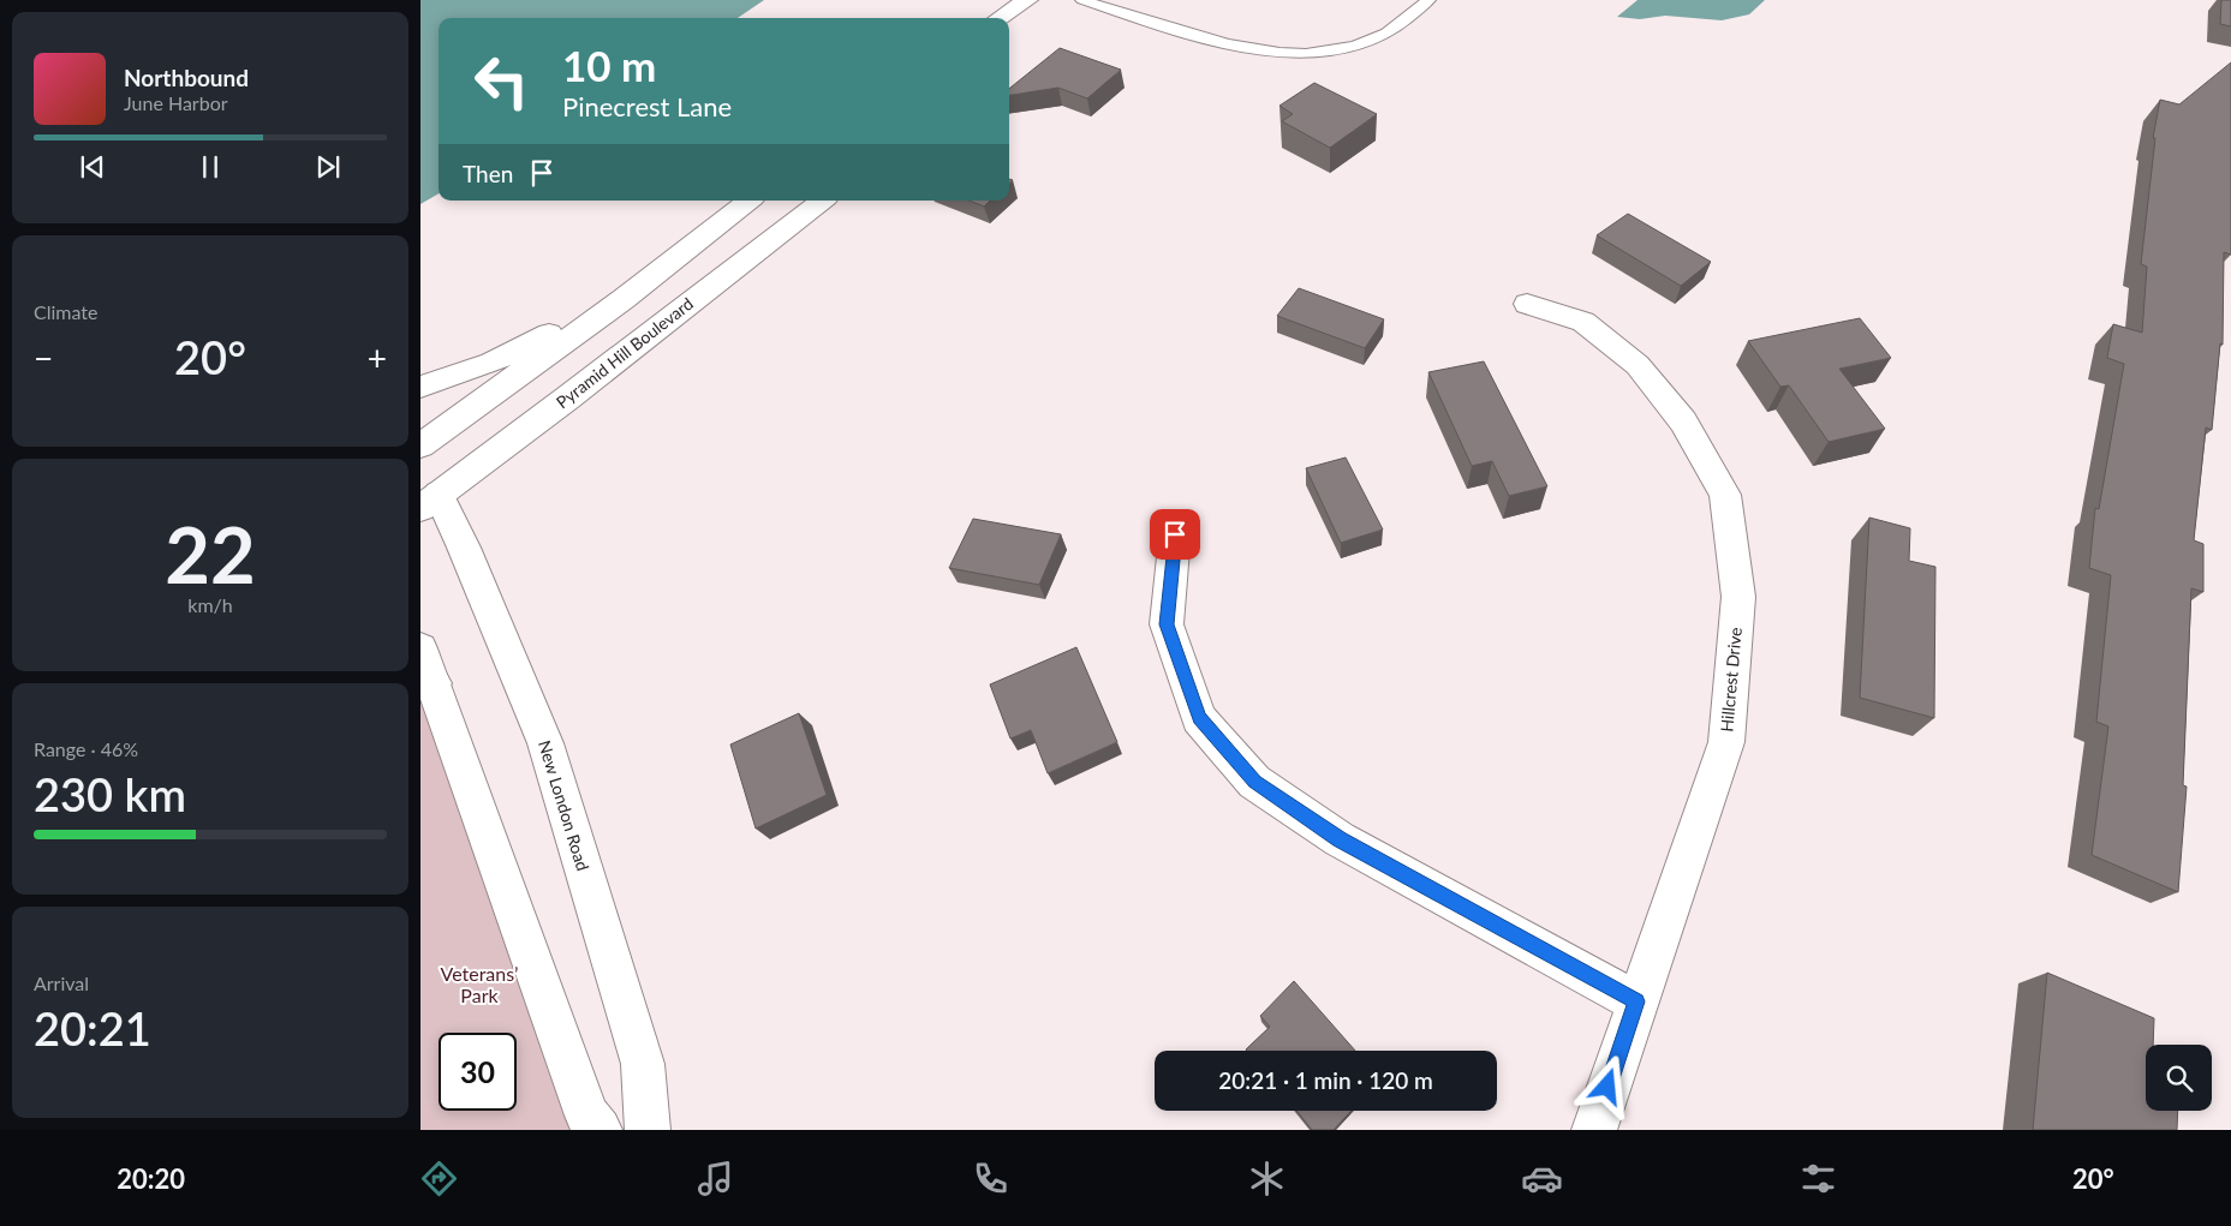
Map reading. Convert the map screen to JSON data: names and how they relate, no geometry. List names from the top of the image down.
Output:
{
  "streets": {
    "street": ["Pyramid Hill Boulevard", "Hillcrest Drive", "New London Road"]
  },
  "crossings": [
    ["Pyramid Hill Boulevard", "New London Road"]
  ],
  "parks": ["Veterans’ Park"],
  "page": {
    "turn": ["10 m", "Pinecrest Lane"],
    "song": ["Northbound", "June Harbor"],
    "then": "Then",
    "tile": [
      "Climate",
      ["22", "km/h"],
      ["Range · 46%", "230 km"],
      ["Arrival", "20:21"]
    ],
    "heat": ["−", "20°", "+"],
    "limit": "30",
    "trip": "20:21 · 1 min · 120 m",
    "tabs": ["20:20", "20°"]
  }
}
